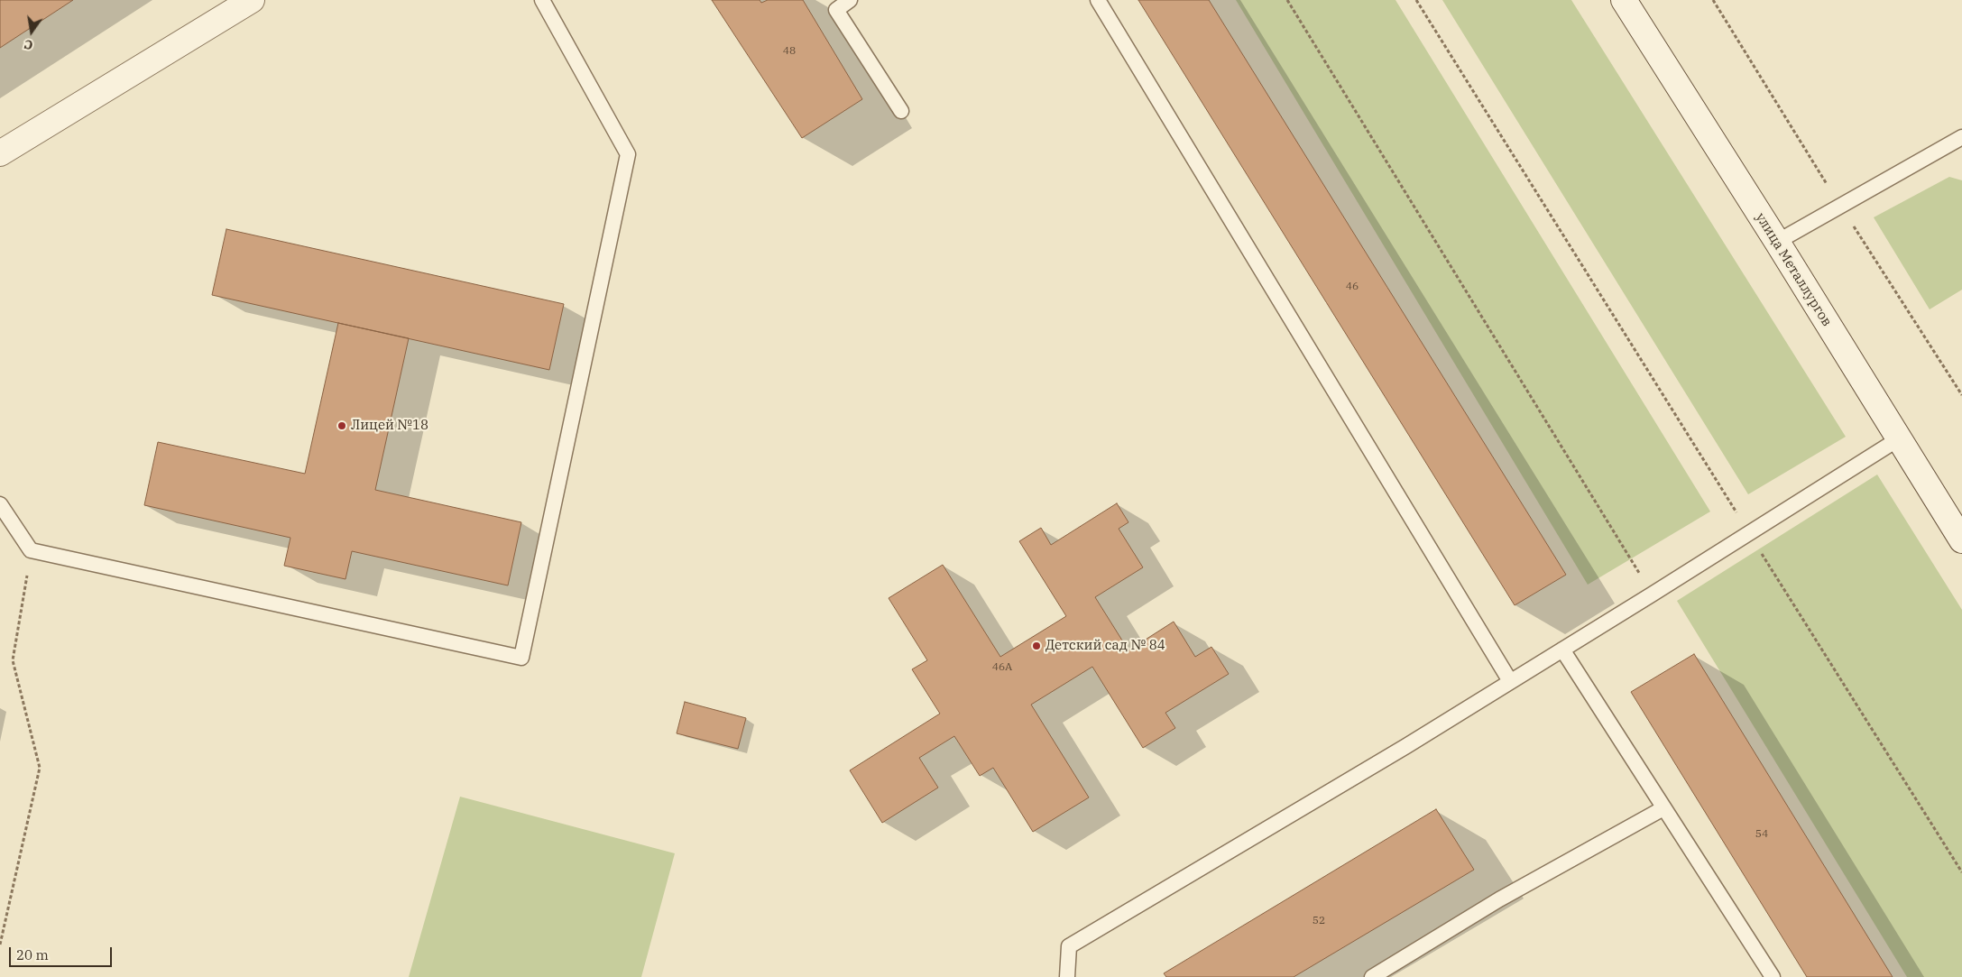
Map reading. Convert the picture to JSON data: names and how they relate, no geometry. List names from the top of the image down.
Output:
{
  "streets": {
    "main road": ["улица Металлургов"]
  },
  "places": ["Лицей №18", "Детский сад № 84"],
  "house_numbers": [
    "48",
    "46",
    "46А",
    "54",
    "52"
  ],
  "scale_bar": "20 m",
  "north": "bottom"
}
